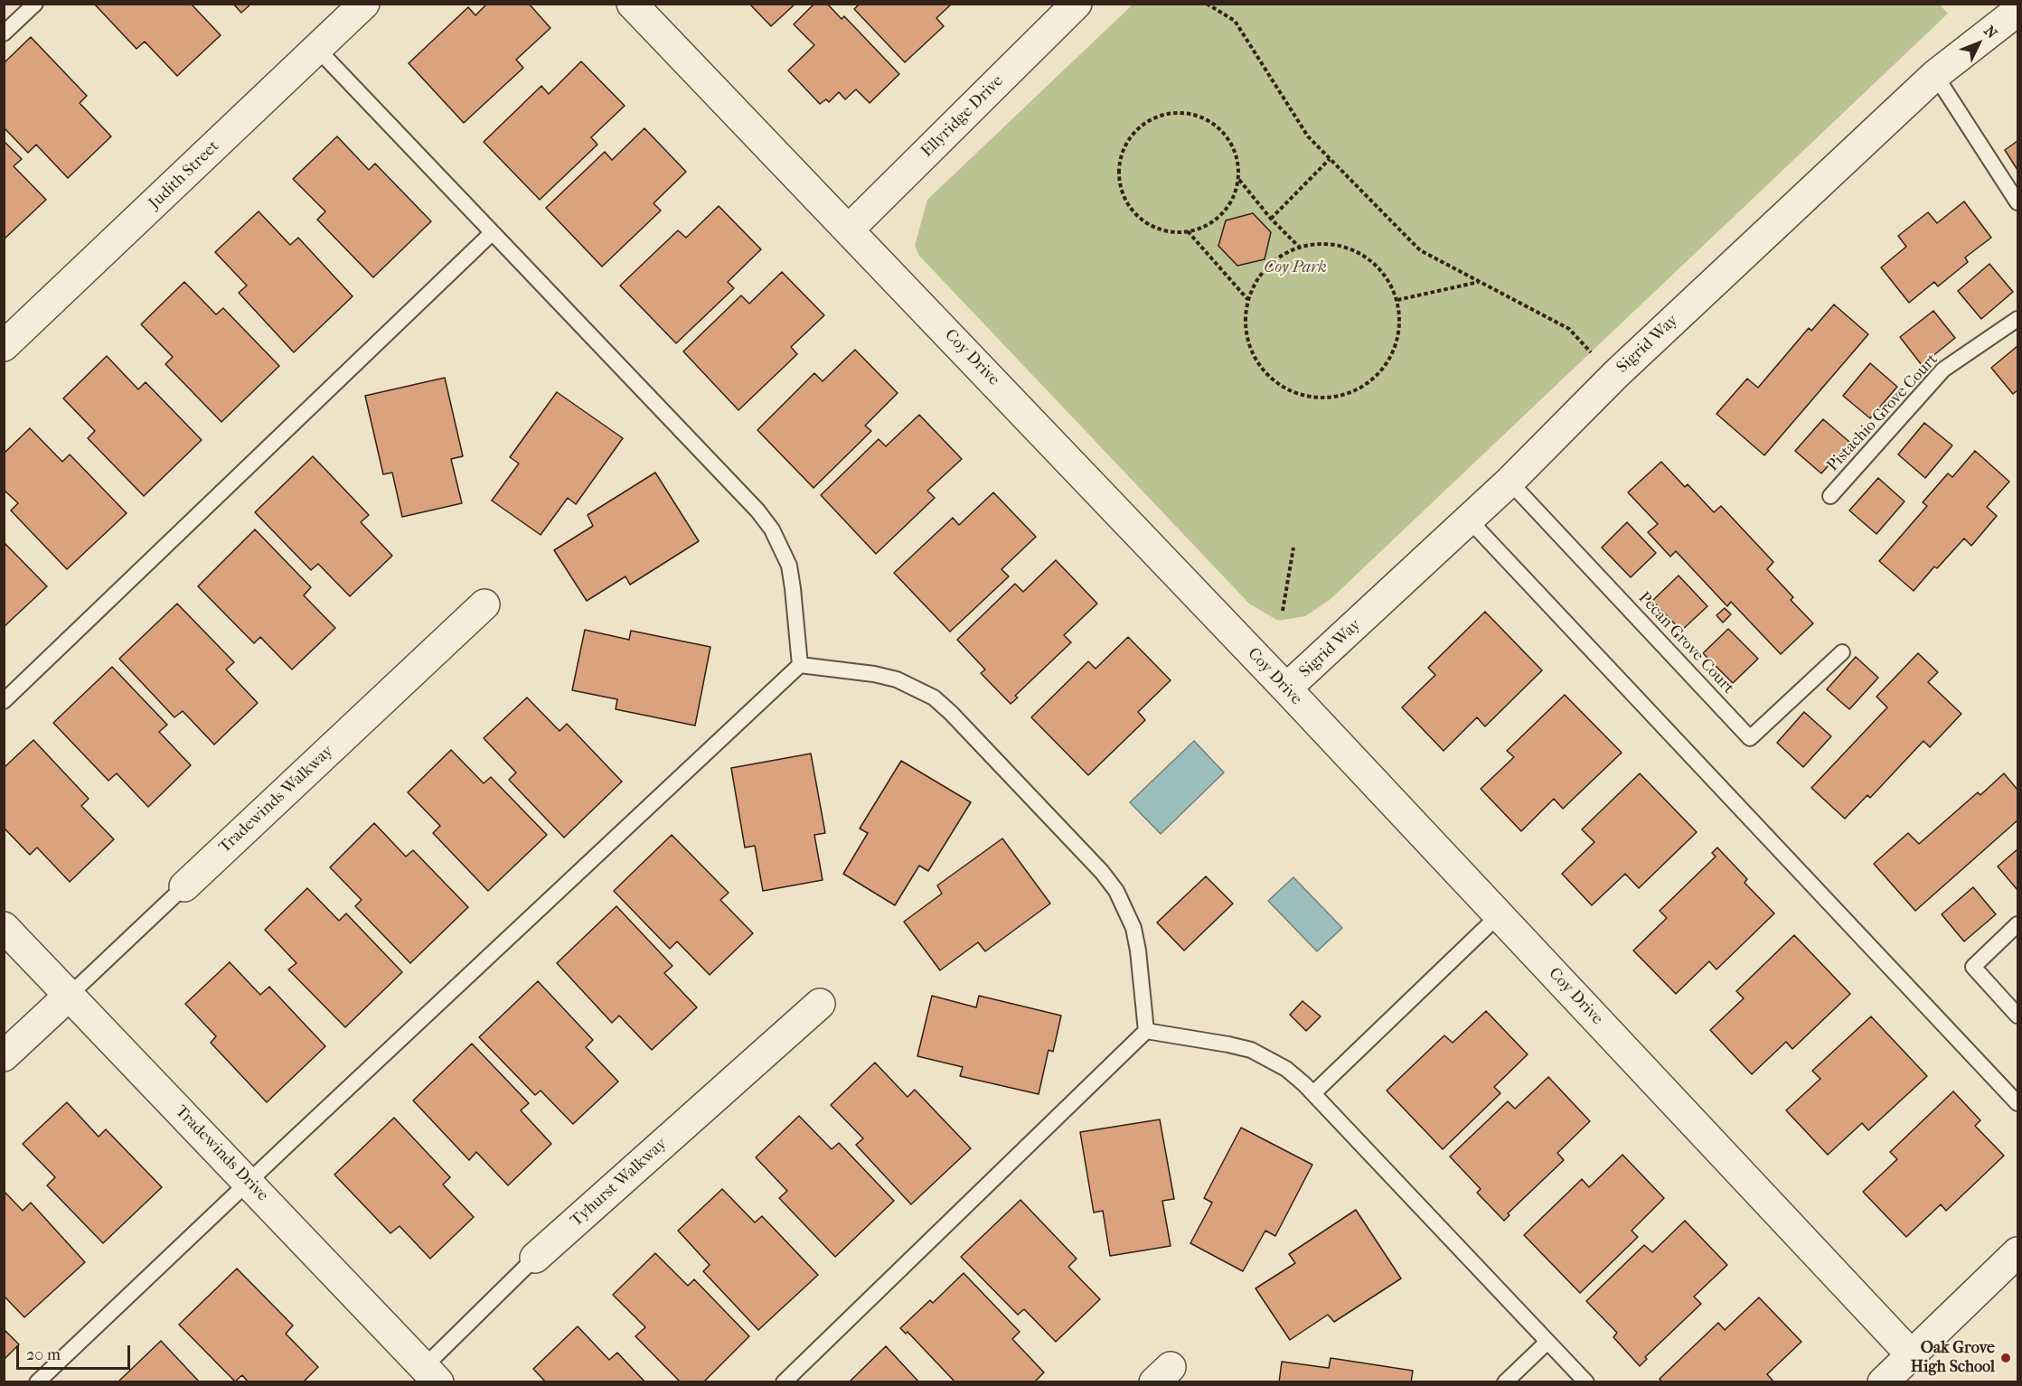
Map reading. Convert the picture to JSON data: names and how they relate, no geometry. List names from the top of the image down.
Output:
{
  "streets": {
    "street": [
      "Ellyridge Drive",
      "Judith Street",
      "Sigrid Way",
      "Coy Drive",
      "Tradewinds Walkway",
      "Tradewinds Drive",
      "Tyhurst Walkway"
    ],
    "lane": ["Pistachio Grove Court", "Pecan Grove Court"]
  },
  "crossings": [
    ["Ellyridge Drive", "Coy Drive"],
    ["Sigrid Way", "Coy Drive"],
    ["Sigrid Way", "Pecan Grove Court"],
    ["Tradewinds Walkway", "Tradewinds Drive"],
    ["Tradewinds Drive", "Tyhurst Walkway"]
  ],
  "parks": ["Coy Park"],
  "places": ["Oak Grove High School"],
  "scale_bar": "20 m",
  "north": "top right"
}
